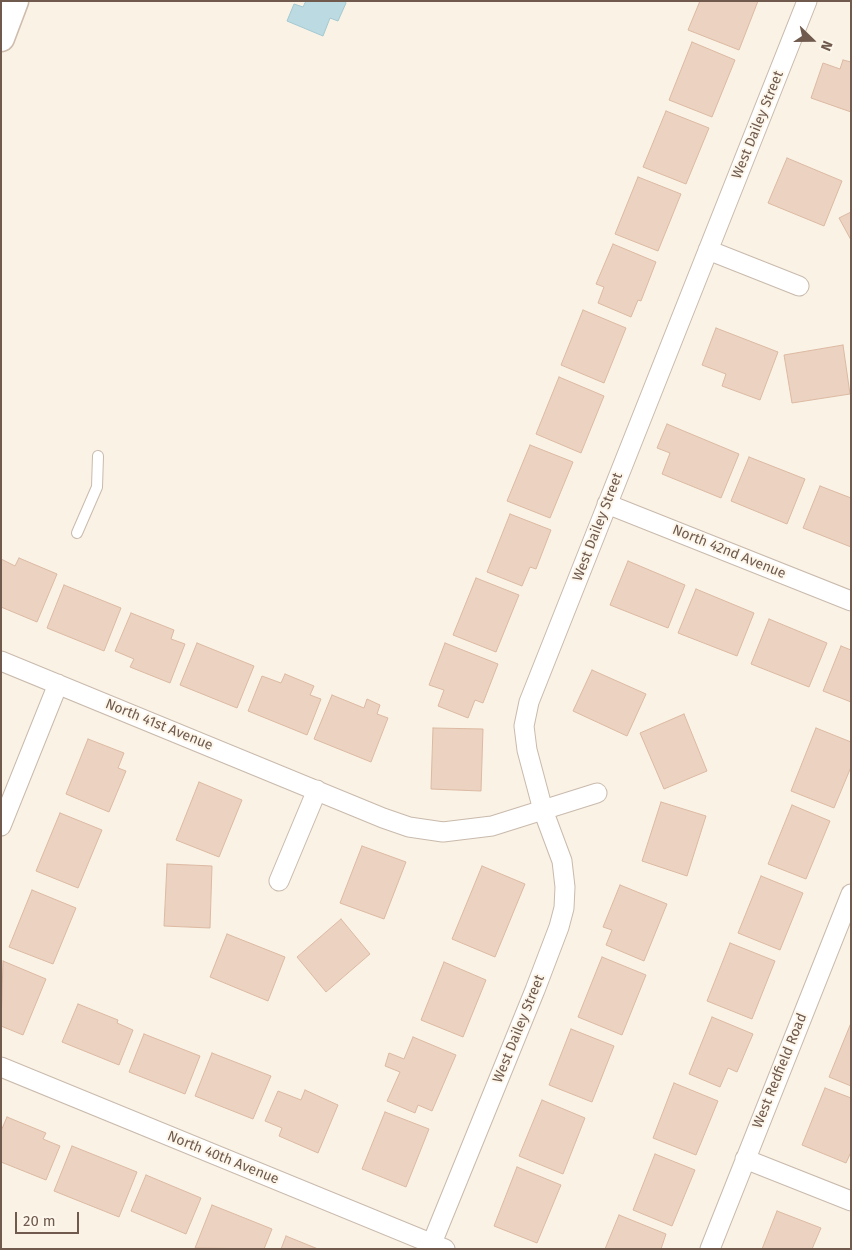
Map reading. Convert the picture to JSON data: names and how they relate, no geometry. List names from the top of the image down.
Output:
{
  "streets": {
    "street": [
      "West Dailey Street",
      "North 42nd Avenue",
      "North 41st Avenue",
      "West Redfield Road",
      "North 40th Avenue"
    ]
  },
  "crossings": [
    ["West Dailey Street", "North 42nd Avenue"],
    ["West Dailey Street", "North 41st Avenue"],
    ["West Dailey Street", "North 40th Avenue"]
  ],
  "scale_bar": "20 m",
  "north": "right"
}
